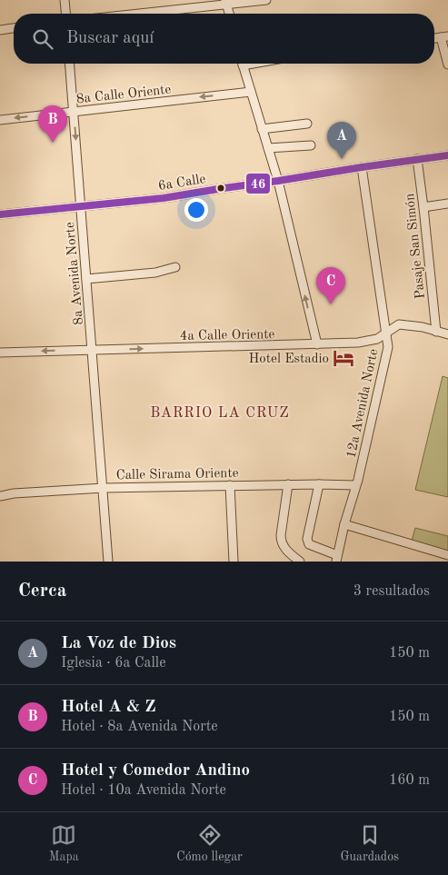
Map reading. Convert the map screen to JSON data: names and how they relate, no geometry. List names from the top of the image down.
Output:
{
  "streets": {
    "street": [
      "8a Calle Oriente",
      "6a Calle",
      "Pasaje San Simón",
      "8a Avenida Norte",
      "4a Calle Oriente",
      "12a Avenida Norte",
      "Calle Sirama Oriente"
    ]
  },
  "crossings": [
    ["8a Calle Oriente", "8a Avenida Norte"],
    ["6a Calle", "Pasaje San Simón"],
    ["6a Calle", "8a Avenida Norte"],
    ["6a Calle", "12a Avenida Norte"],
    ["Pasaje San Simón", "4a Calle Oriente"],
    ["8a Avenida Norte", "4a Calle Oriente"],
    ["8a Avenida Norte", "Calle Sirama Oriente"],
    ["4a Calle Oriente", "12a Avenida Norte"],
    ["12a Avenida Norte", "Calle Sirama Oriente"]
  ],
  "one_way": ["8a Calle Oriente"],
  "districts": ["BARRIO LA CRUZ"],
  "places": {
    "hotel": ["Hotel Estadio"]
  },
  "lines": ["transit line 46"],
  "page": {
    "search": "Buscar aquí",
    "pins": ["B", "A", "C"],
    "heading": ["Cerca", "3 resultados"],
    "list": [
      {
        "mark": "A",
        "name": "La Voz de Dios",
        "note": "Iglesia · 6a Calle",
        "value": "150 m"
      },
      {
        "mark": "B",
        "name": "Hotel A & Z",
        "note": "Hotel · 8a Avenida Norte",
        "value": "150 m"
      },
      {
        "mark": "C",
        "name": "Hotel y Comedor Andino",
        "note": "Hotel · 10a Avenida Norte",
        "value": "160 m"
      }
    ],
    "nav": ["Mapa", "Cómo llegar", "Guardados"]
  }
}
